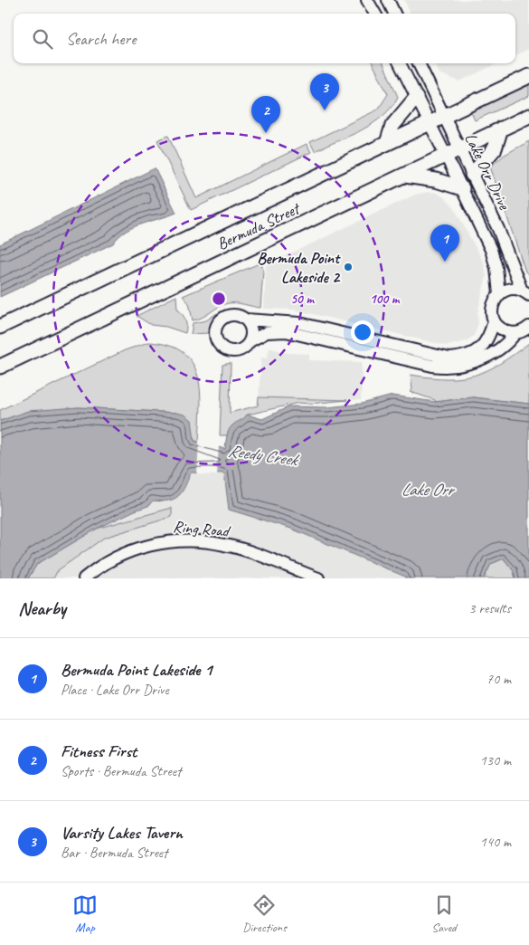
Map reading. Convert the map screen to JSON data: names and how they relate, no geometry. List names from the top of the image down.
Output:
{
  "streets": {
    "main road": ["Bermuda Street"],
    "street": ["Lake Orr Drive", "Ring Road"]
  },
  "crossings": [
    ["Lake Orr Drive", "Bermuda Street"]
  ],
  "water": ["Reedy Creek", "Lake Orr"],
  "places": ["Bermuda Point Lakeside 2"],
  "page": {
    "search": "Search here",
    "pins": ["3", "2", "1"],
    "heading": ["Nearby", "3 results"],
    "list": [
      {
        "mark": "1",
        "name": "Bermuda Point Lakeside 1",
        "note": "Place · Lake Orr Drive",
        "value": "70 m"
      },
      {
        "mark": "2",
        "name": "Fitness First",
        "note": "Sports · Bermuda Street",
        "value": "130 m"
      },
      {
        "mark": "3",
        "name": "Varsity Lakes Tavern",
        "note": "Bar · Bermuda Street",
        "value": "140 m"
      }
    ],
    "nav": ["Map", "Directions", "Saved"]
  },
  "rings": ["50 m", "100 m"]
}
